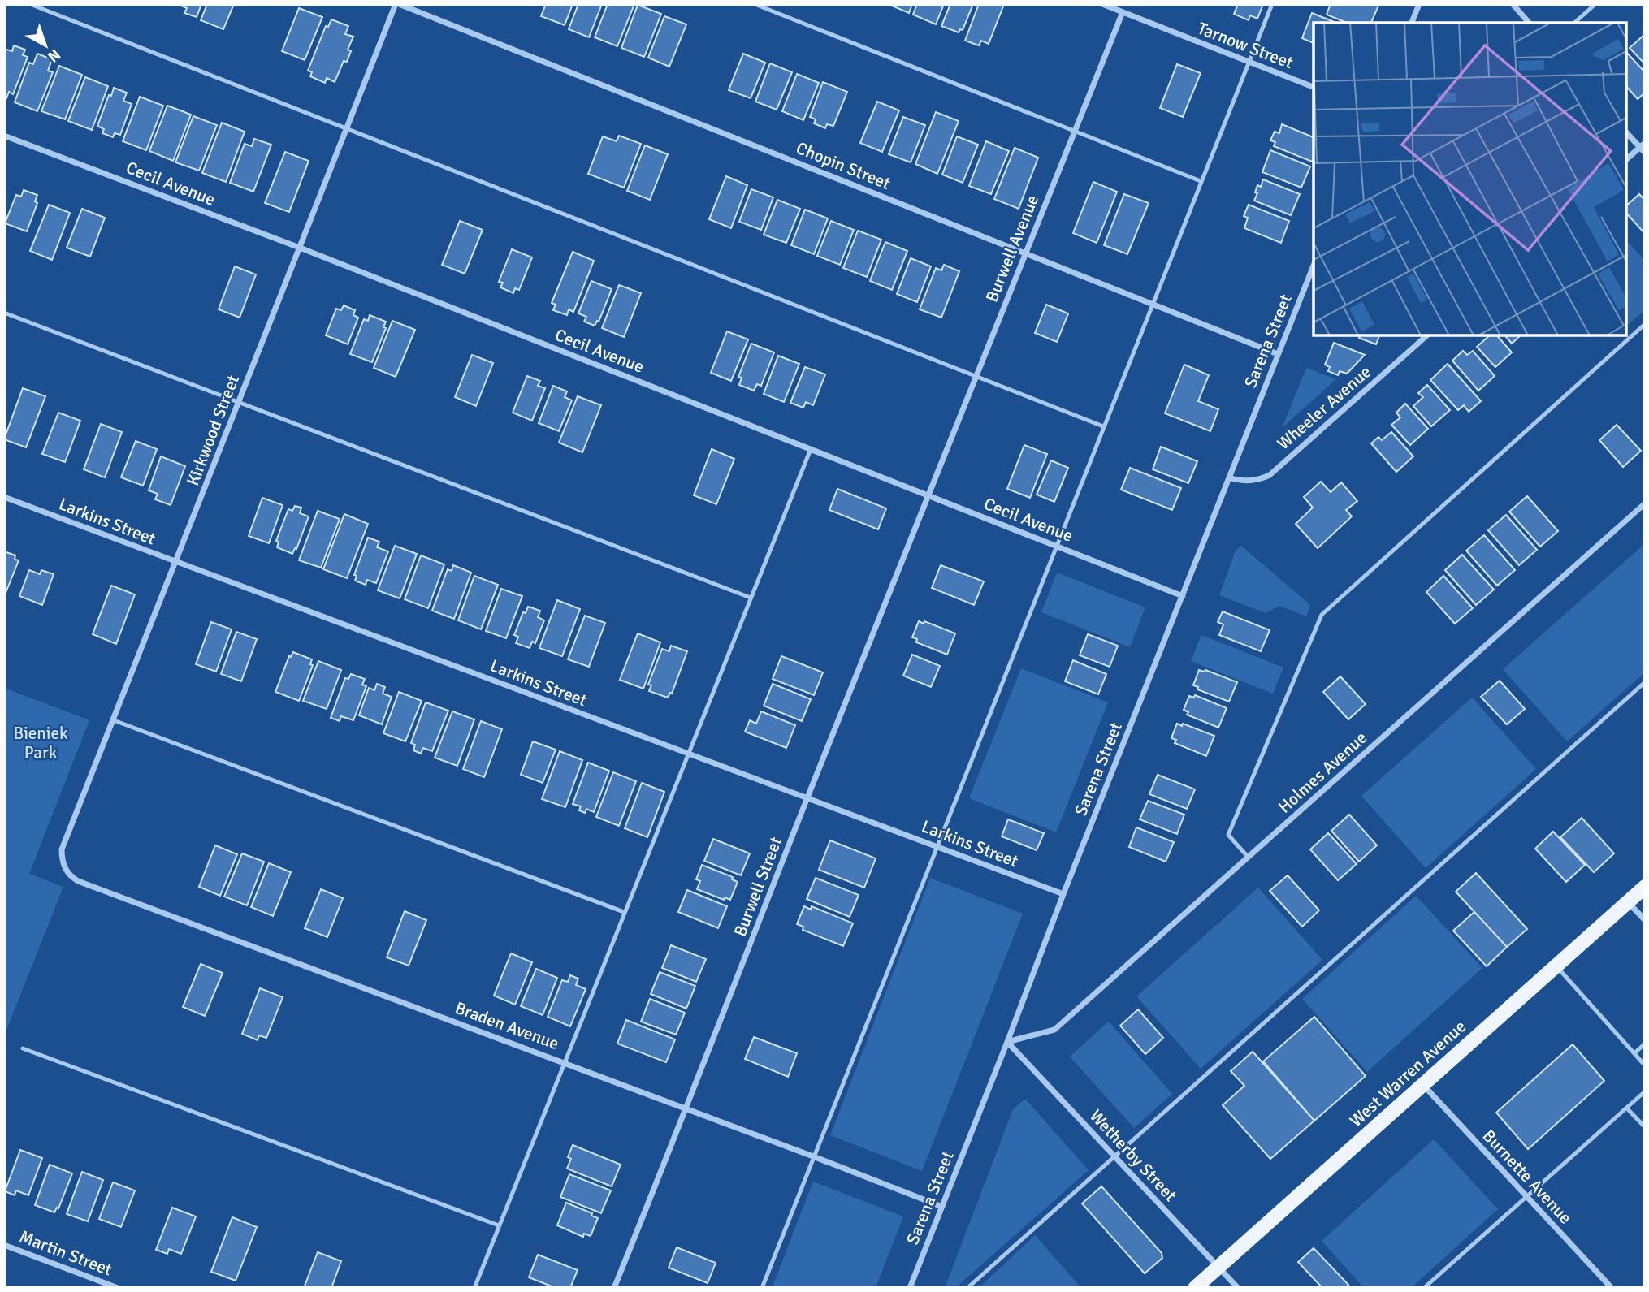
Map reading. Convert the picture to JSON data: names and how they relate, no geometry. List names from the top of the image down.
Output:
{
  "streets": {
    "main road": ["West Warren Avenue"],
    "street": [
      "Tarnow Street",
      "Chopin Street",
      "Cecil Avenue",
      "Burwell Avenue",
      "Sarena Street",
      "Wheeler Avenue",
      "Kirkwood Street",
      "Larkins Street",
      "Holmes Avenue",
      "Burwell Street",
      "Braden Avenue",
      "Wetherby Street",
      "Burnette Avenue",
      "Martin Street"
    ]
  },
  "crossings": [
    ["Tarnow Street", "Burwell Avenue"],
    ["Chopin Street", "Burwell Avenue"],
    ["Chopin Street", "Sarena Street"],
    ["Chopin Street", "Kirkwood Street"],
    ["Cecil Avenue", "Burwell Avenue"],
    ["Cecil Avenue", "Sarena Street"],
    ["Cecil Avenue", "Kirkwood Street"],
    ["Cecil Avenue", "Burwell Street"],
    ["Burwell Avenue", "Burwell Street"],
    ["Sarena Street", "Wheeler Avenue"],
    ["Sarena Street", "Larkins Street"],
    ["Sarena Street", "Holmes Avenue"],
    ["Sarena Street", "Braden Avenue"],
    ["Sarena Street", "Wetherby Street"],
    ["Kirkwood Street", "Larkins Street"],
    ["Kirkwood Street", "Braden Avenue"],
    ["Larkins Street", "Burwell Street"],
    ["Holmes Avenue", "Wetherby Street"],
    ["Burwell Street", "Braden Avenue"],
    ["West Warren Avenue", "Wetherby Street"],
    ["West Warren Avenue", "Burnette Avenue"]
  ],
  "parks": ["Bieniek Park"],
  "north": "bottom right"
}
